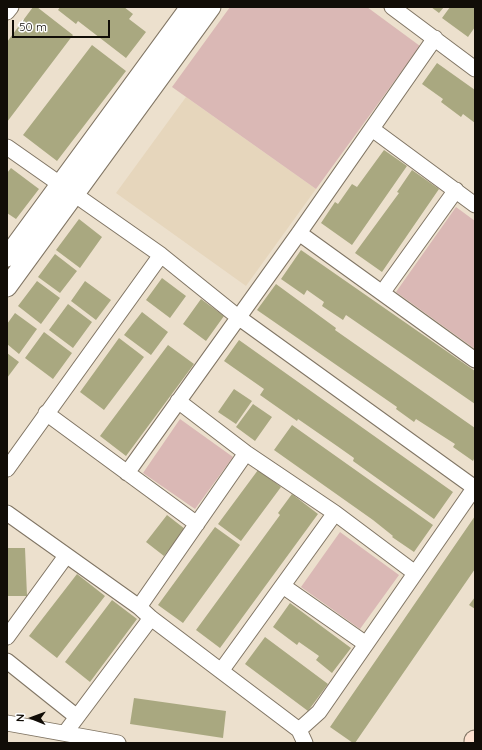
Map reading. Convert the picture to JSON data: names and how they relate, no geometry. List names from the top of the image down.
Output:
{
  "scale_bar": "50 m",
  "north": "left"
}
